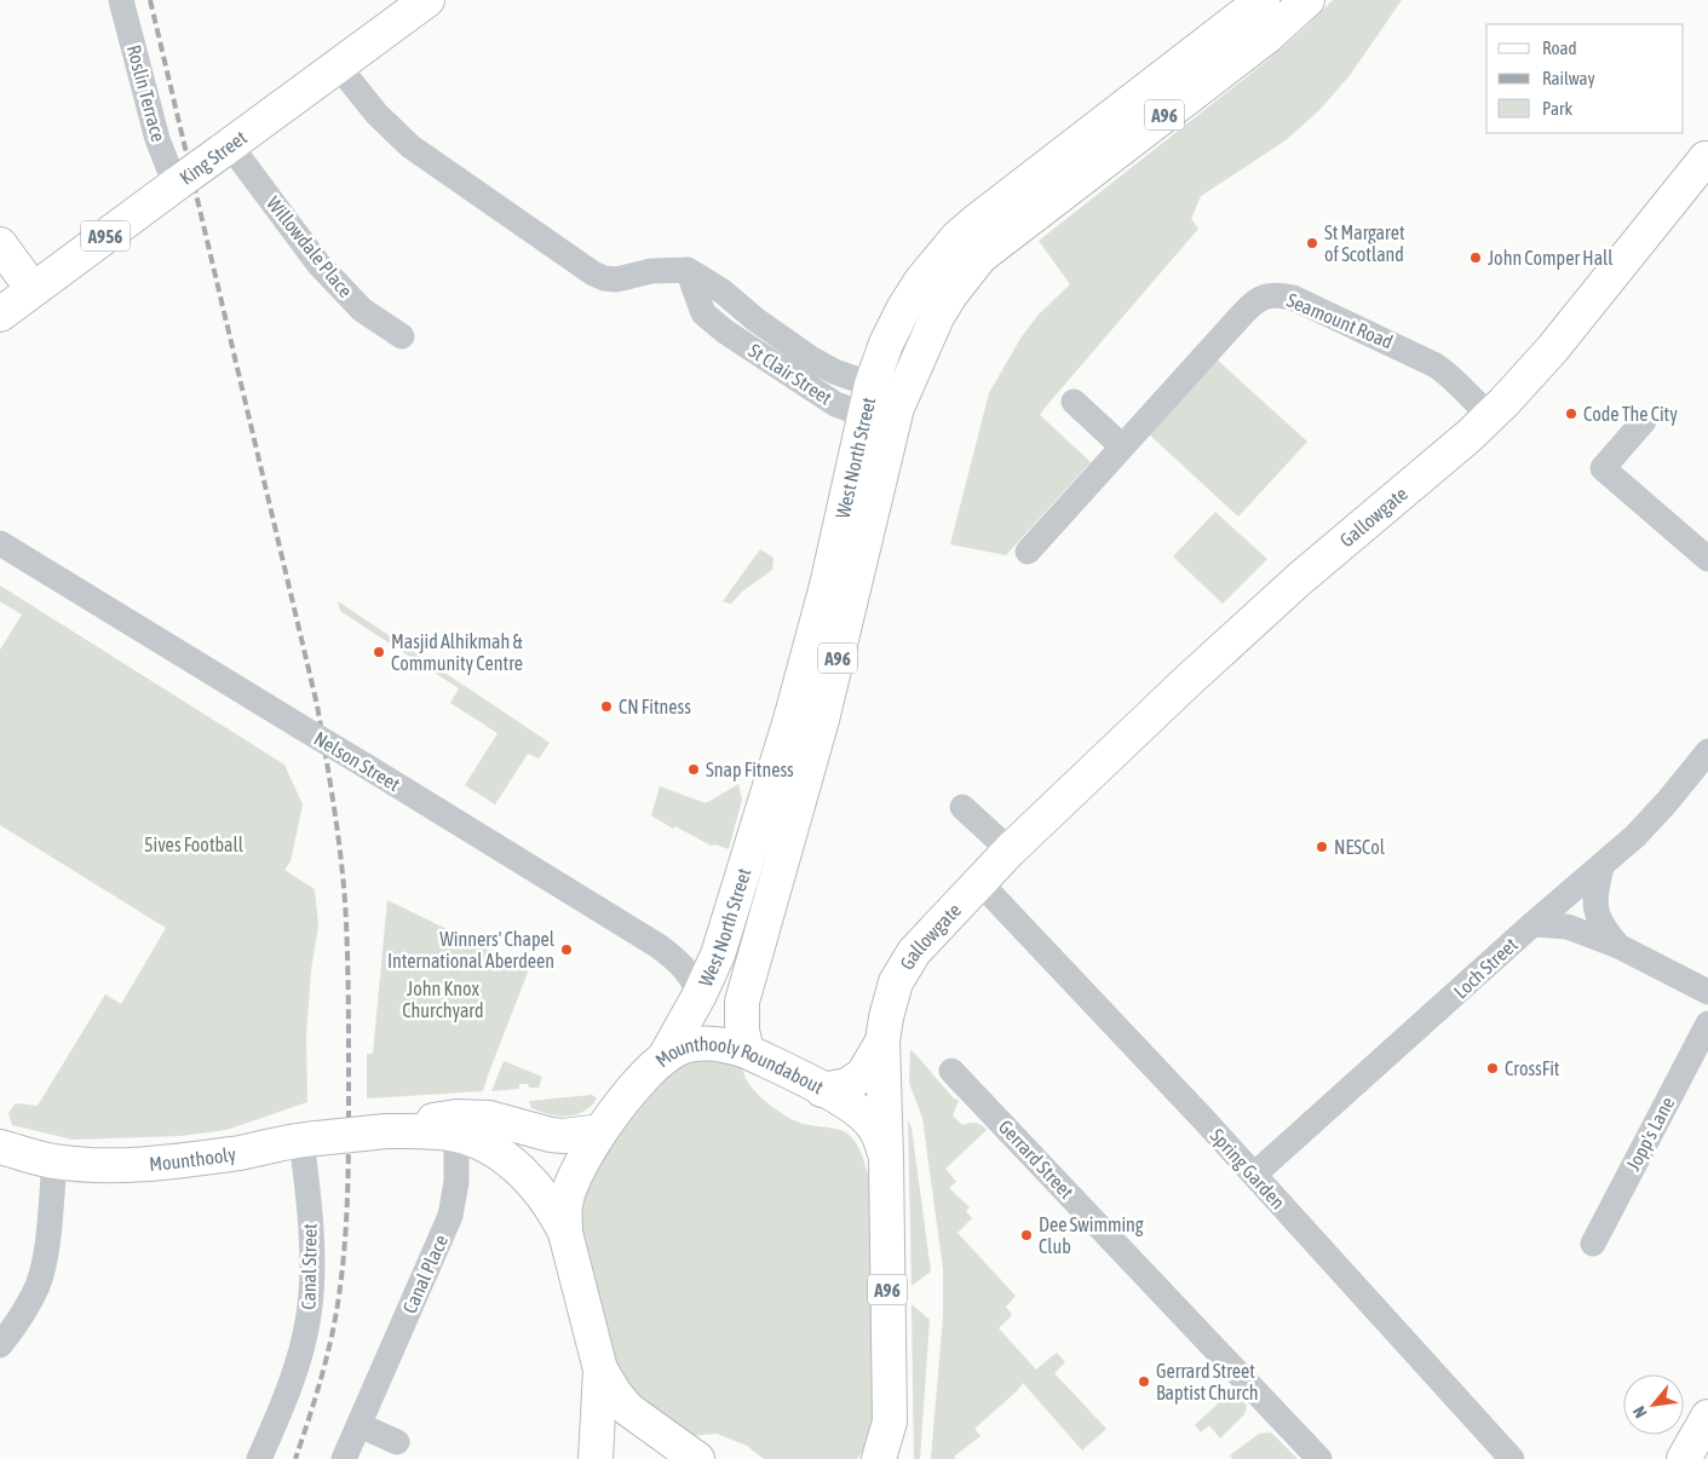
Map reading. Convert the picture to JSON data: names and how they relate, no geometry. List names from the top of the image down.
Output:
{
  "streets": {
    "main road": [
      "A96",
      "King Street",
      "A956",
      "West North Street",
      "Gallowgate",
      "Mounthooly Roundabout",
      "Mounthooly"
    ],
    "street": [
      "Roslin Terrace",
      "Willowdale Place",
      "Seamount Road",
      "St Clair Street",
      "Nelson Street",
      "Loch Street",
      "Jopp's Lane",
      "Gerrard Street",
      "Spring Garden",
      "Canal Street",
      "Canal Place"
    ]
  },
  "crossings": [
    ["Roslin Terrace", "King Street"],
    ["A96", "Mounthooly Roundabout"],
    ["King Street", "Willowdale Place"],
    ["King Street", "St Clair Street"],
    ["Seamount Road", "Gallowgate"],
    ["St Clair Street", "West North Street"],
    ["West North Street", "Nelson Street"],
    ["West North Street", "Mounthooly Roundabout"],
    ["Gallowgate", "Mounthooly Roundabout"],
    ["Gallowgate", "Spring Garden"],
    ["Loch Street", "Spring Garden"],
    ["Mounthooly Roundabout", "Mounthooly"],
    ["Mounthooly", "Canal Street"],
    ["Mounthooly", "Canal Place"]
  ],
  "parks": ["5ives Football", "John Knox Churchyard"],
  "places": [
    "St Margaret of Scotland",
    "John Comper Hall",
    "Code The City",
    "Masjid Alhikmah & Community Centre",
    "CN Fitness",
    "Snap Fitness",
    "NESCol",
    "Winners' Chapel International Aberdeen",
    "CrossFit",
    "Dee Swimming Club",
    "Gerrard Street Baptist Church"
  ],
  "legend": ["Road", "Railway", "Park"],
  "north": "bottom left"
}
